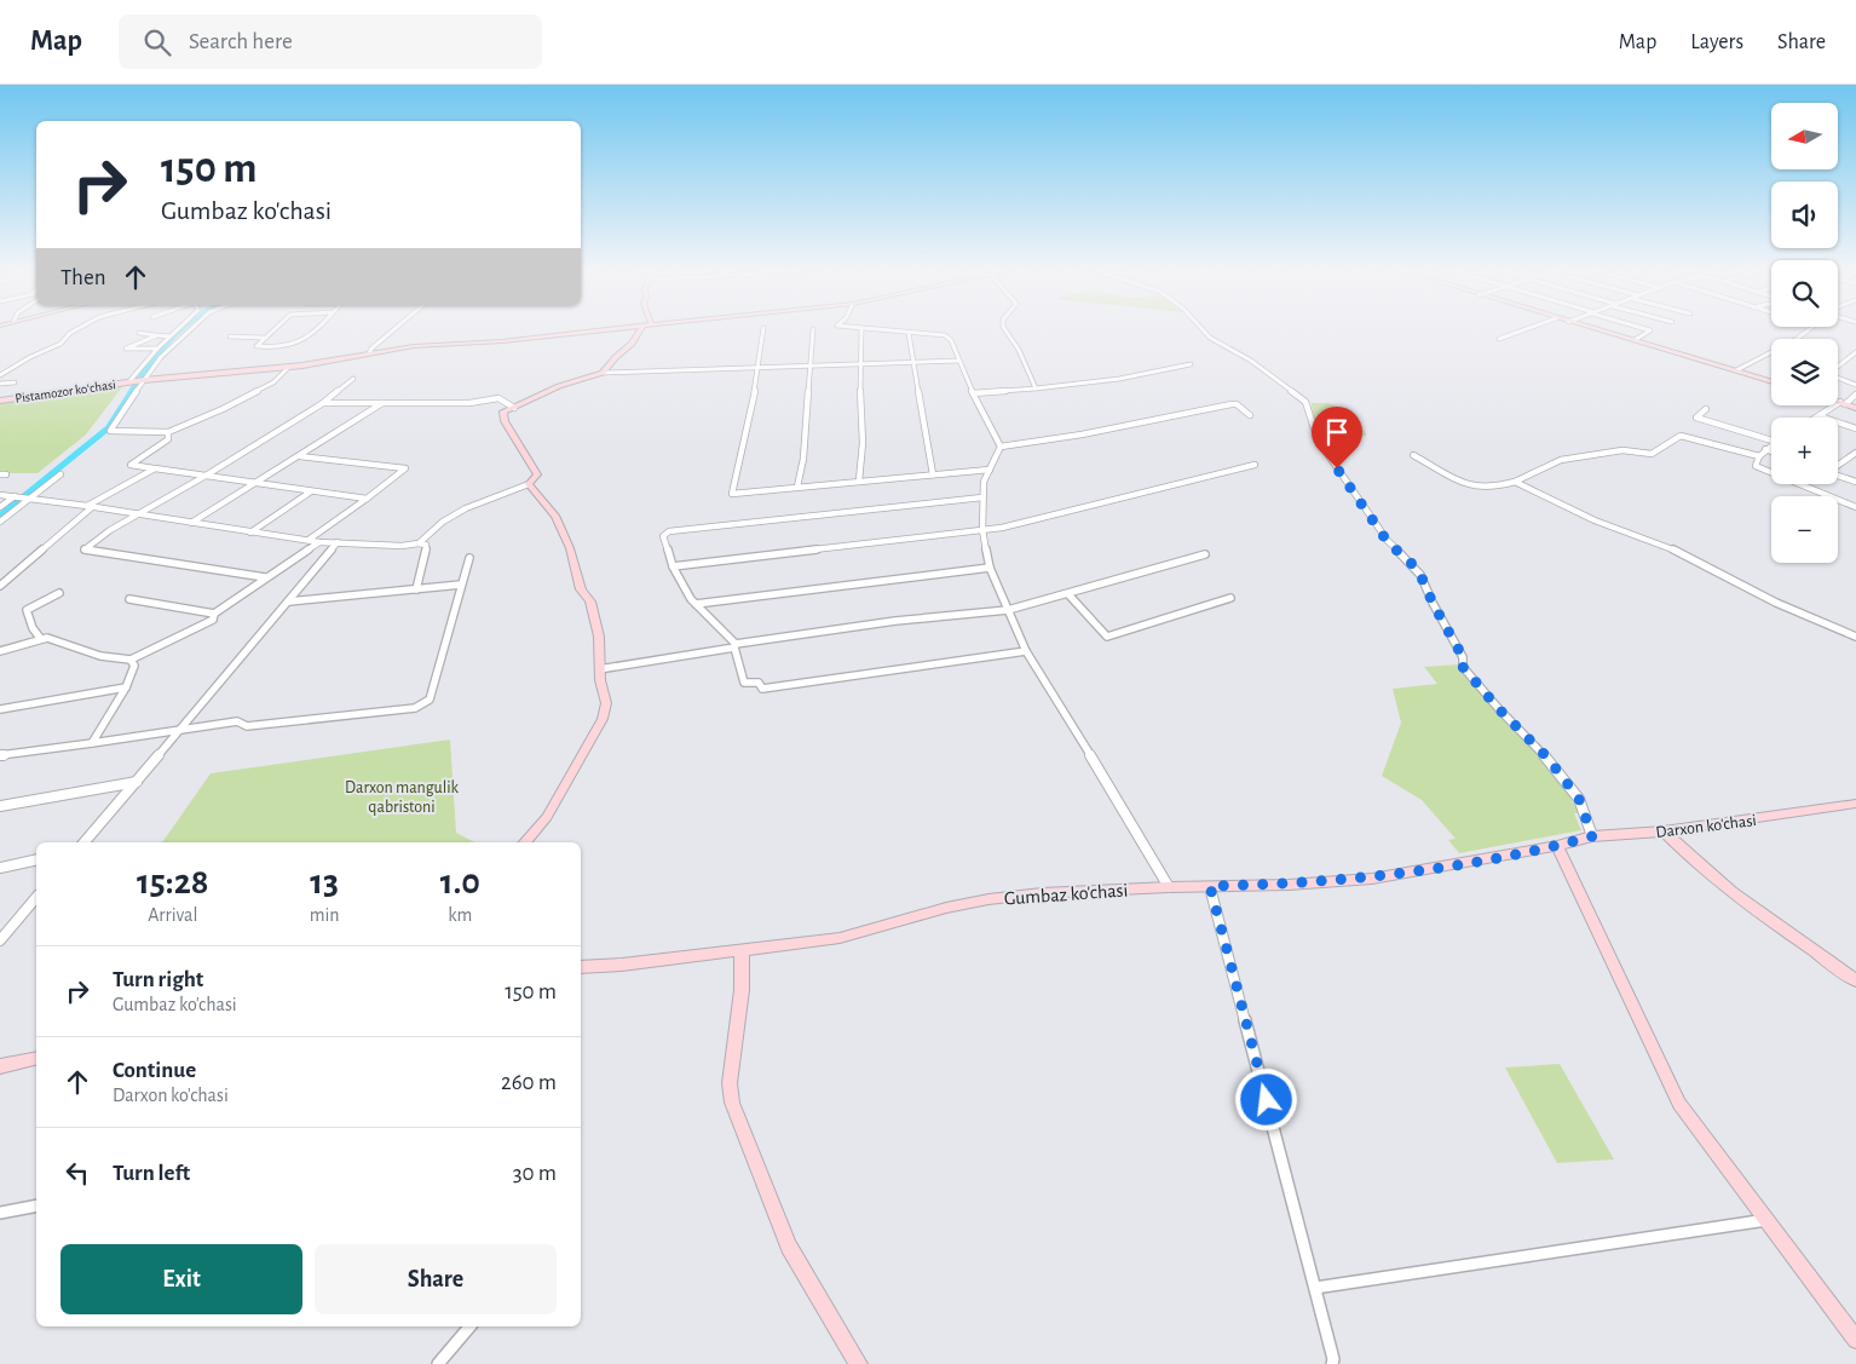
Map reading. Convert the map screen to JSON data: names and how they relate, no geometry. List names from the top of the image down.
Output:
{
  "streets": {
    "main road": ["Gumbaz ko'chasi"],
    "street": ["Pistamozor koʻchasi", "Darxon ko'chasi"]
  },
  "crossings": [
    ["Darxon ko'chasi", "Gumbaz ko'chasi"]
  ],
  "parks": ["Darxon mangulik qabristoni"],
  "north": "left",
  "page": {
    "header": "Map",
    "search": "Search here",
    "nav": ["Map", "Layers", "Share"],
    "map_buttons": ["+", "−"],
    "turn": ["150 m", "Gumbaz ko'chasi"],
    "then": "Then",
    "eta": [
      "15:28",
      "Arrival",
      "13",
      "min",
      "1.0",
      "km"
    ],
    "list": [
      {
        "name": "Turn right",
        "note": "Gumbaz ko'chasi",
        "value": "150 m"
      },
      {
        "name": "Continue",
        "note": "Darxon ko'chasi",
        "value": "260 m"
      },
      {
        "name": "Turn left",
        "value": "30 m"
      }
    ],
    "buttons": ["Exit", "Share"]
  }
}
